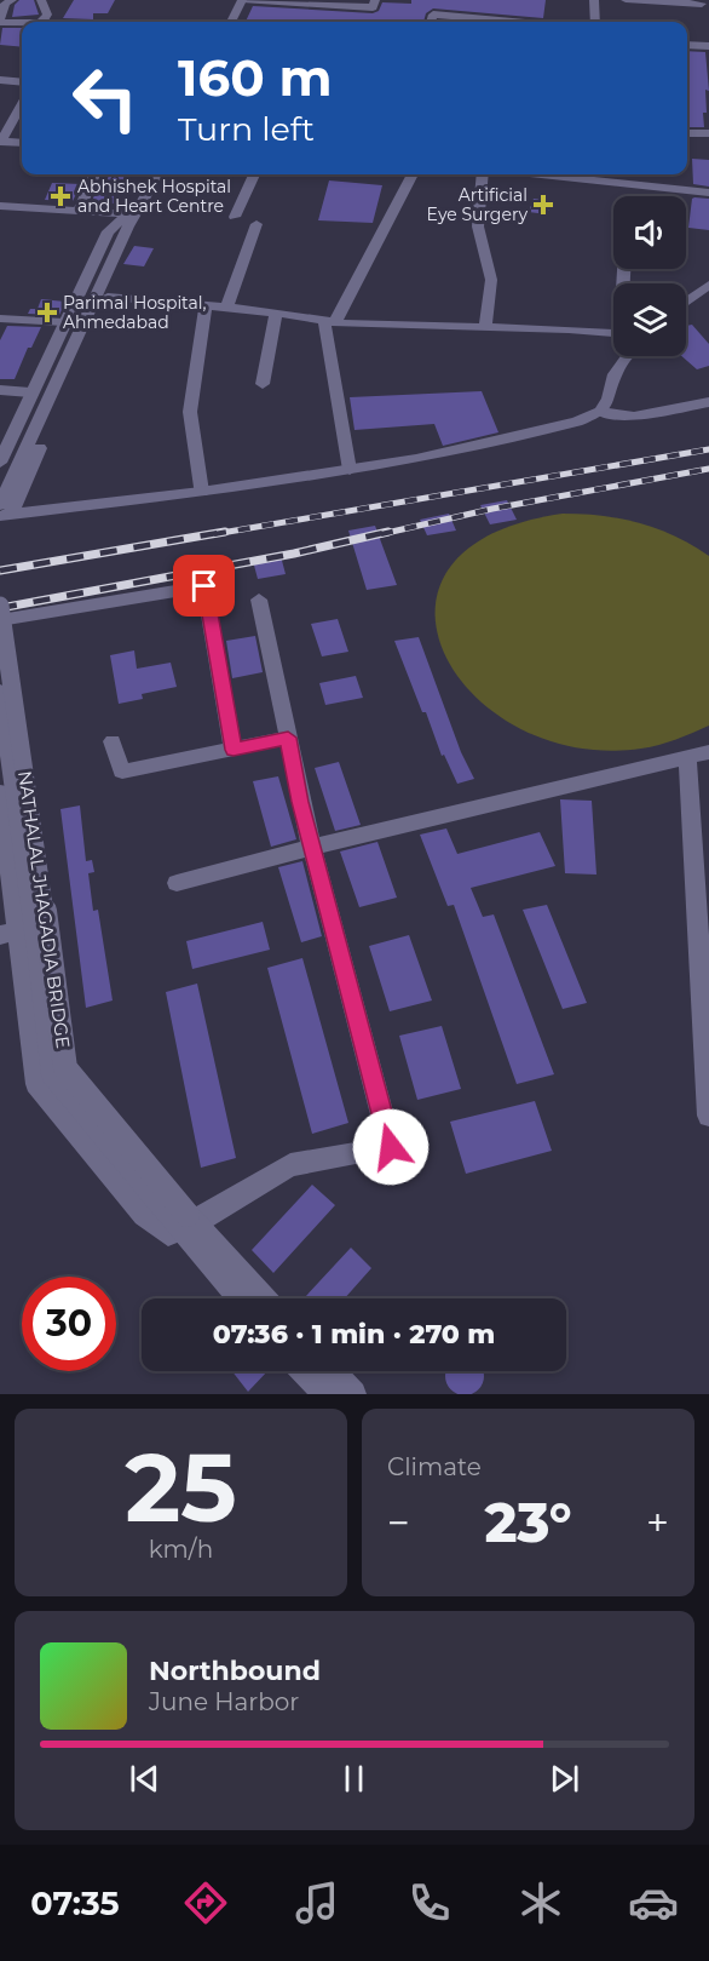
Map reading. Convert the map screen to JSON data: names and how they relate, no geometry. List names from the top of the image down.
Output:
{
  "streets": {
    "street": ["NATHALAL JHAGADIA BRIDGE"]
  },
  "places": {
    "health": ["Abhishek Hospital and Heart Centre", "Artificial Eye Surgery", "Parimal Hospital, Ahmedabad"]
  },
  "page": {
    "turn": ["160 m", "Turn left"],
    "limit": "30",
    "trip": "07:36 · 1 min · 270 m",
    "tile": [
      ["25", "km/h"],
      "Climate"
    ],
    "heat": ["−", "23°", "+"],
    "song": ["Northbound", "June Harbor"],
    "tabs": "07:35"
  }
}
